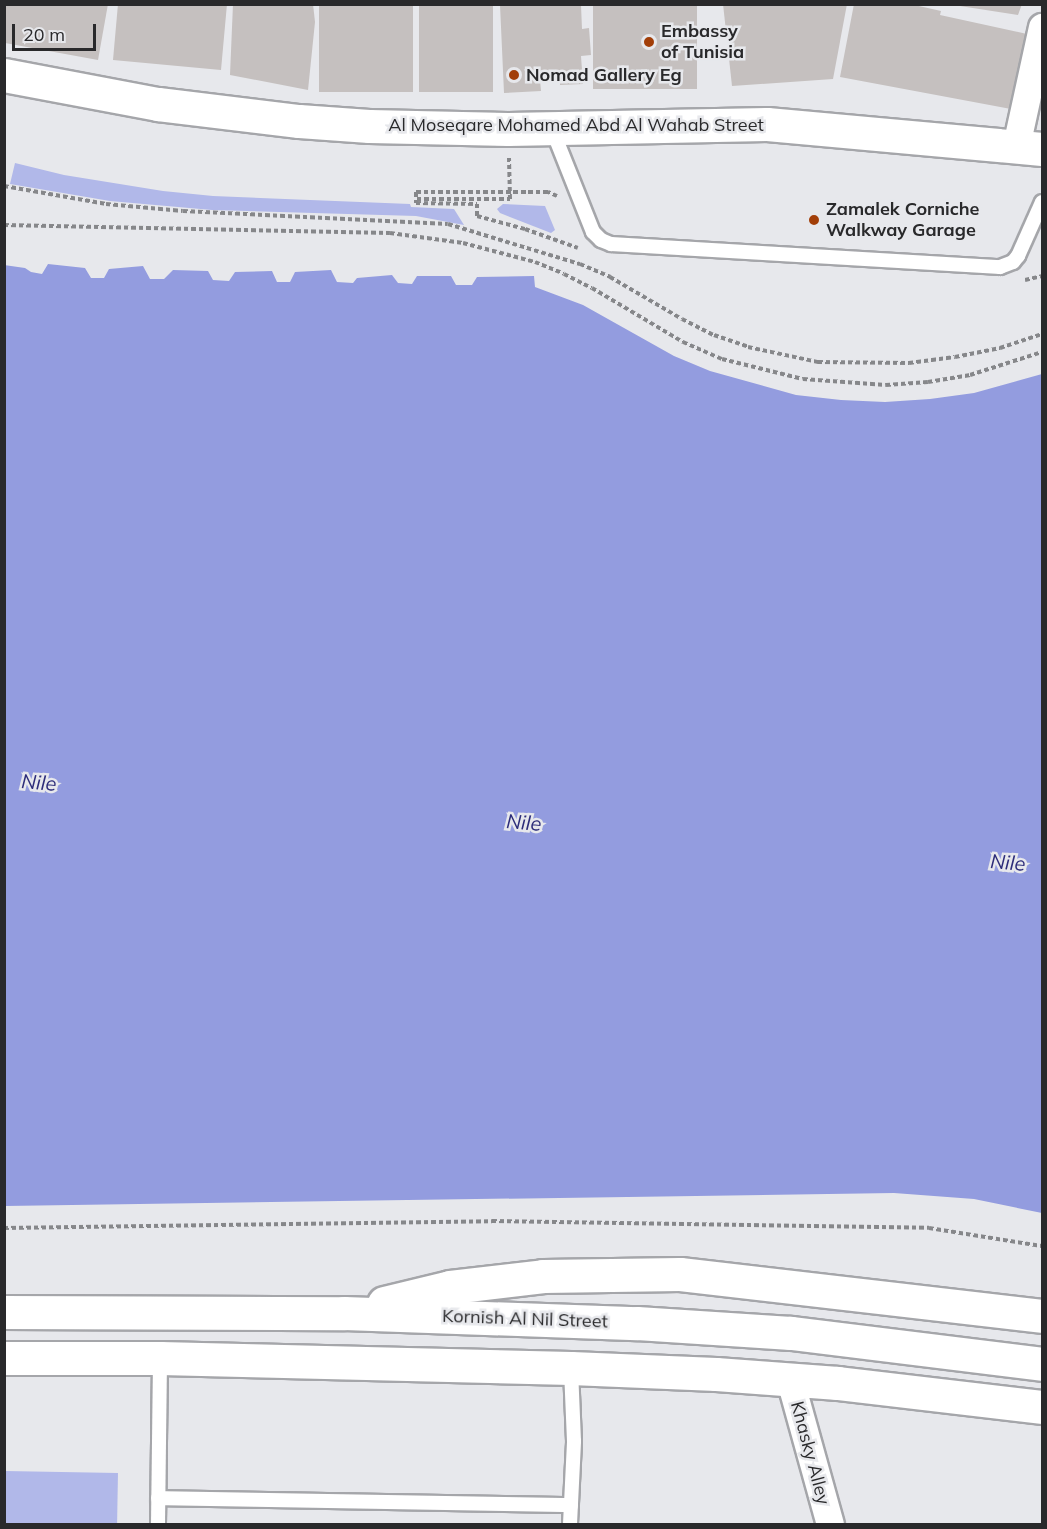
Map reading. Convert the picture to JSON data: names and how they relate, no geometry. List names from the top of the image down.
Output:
{
  "streets": {
    "main road": ["Al Moseqare Mohamed Abd Al Wahab Street", "Kornish Al Nil Street"],
    "street": ["Khasky Alley"]
  },
  "water": ["Nile"],
  "places": ["Embassy of Tunisia", "Nomad Gallery Eg", "Zamalek Corniche Walkway Garage"],
  "scale_bar": "20 m"
}
